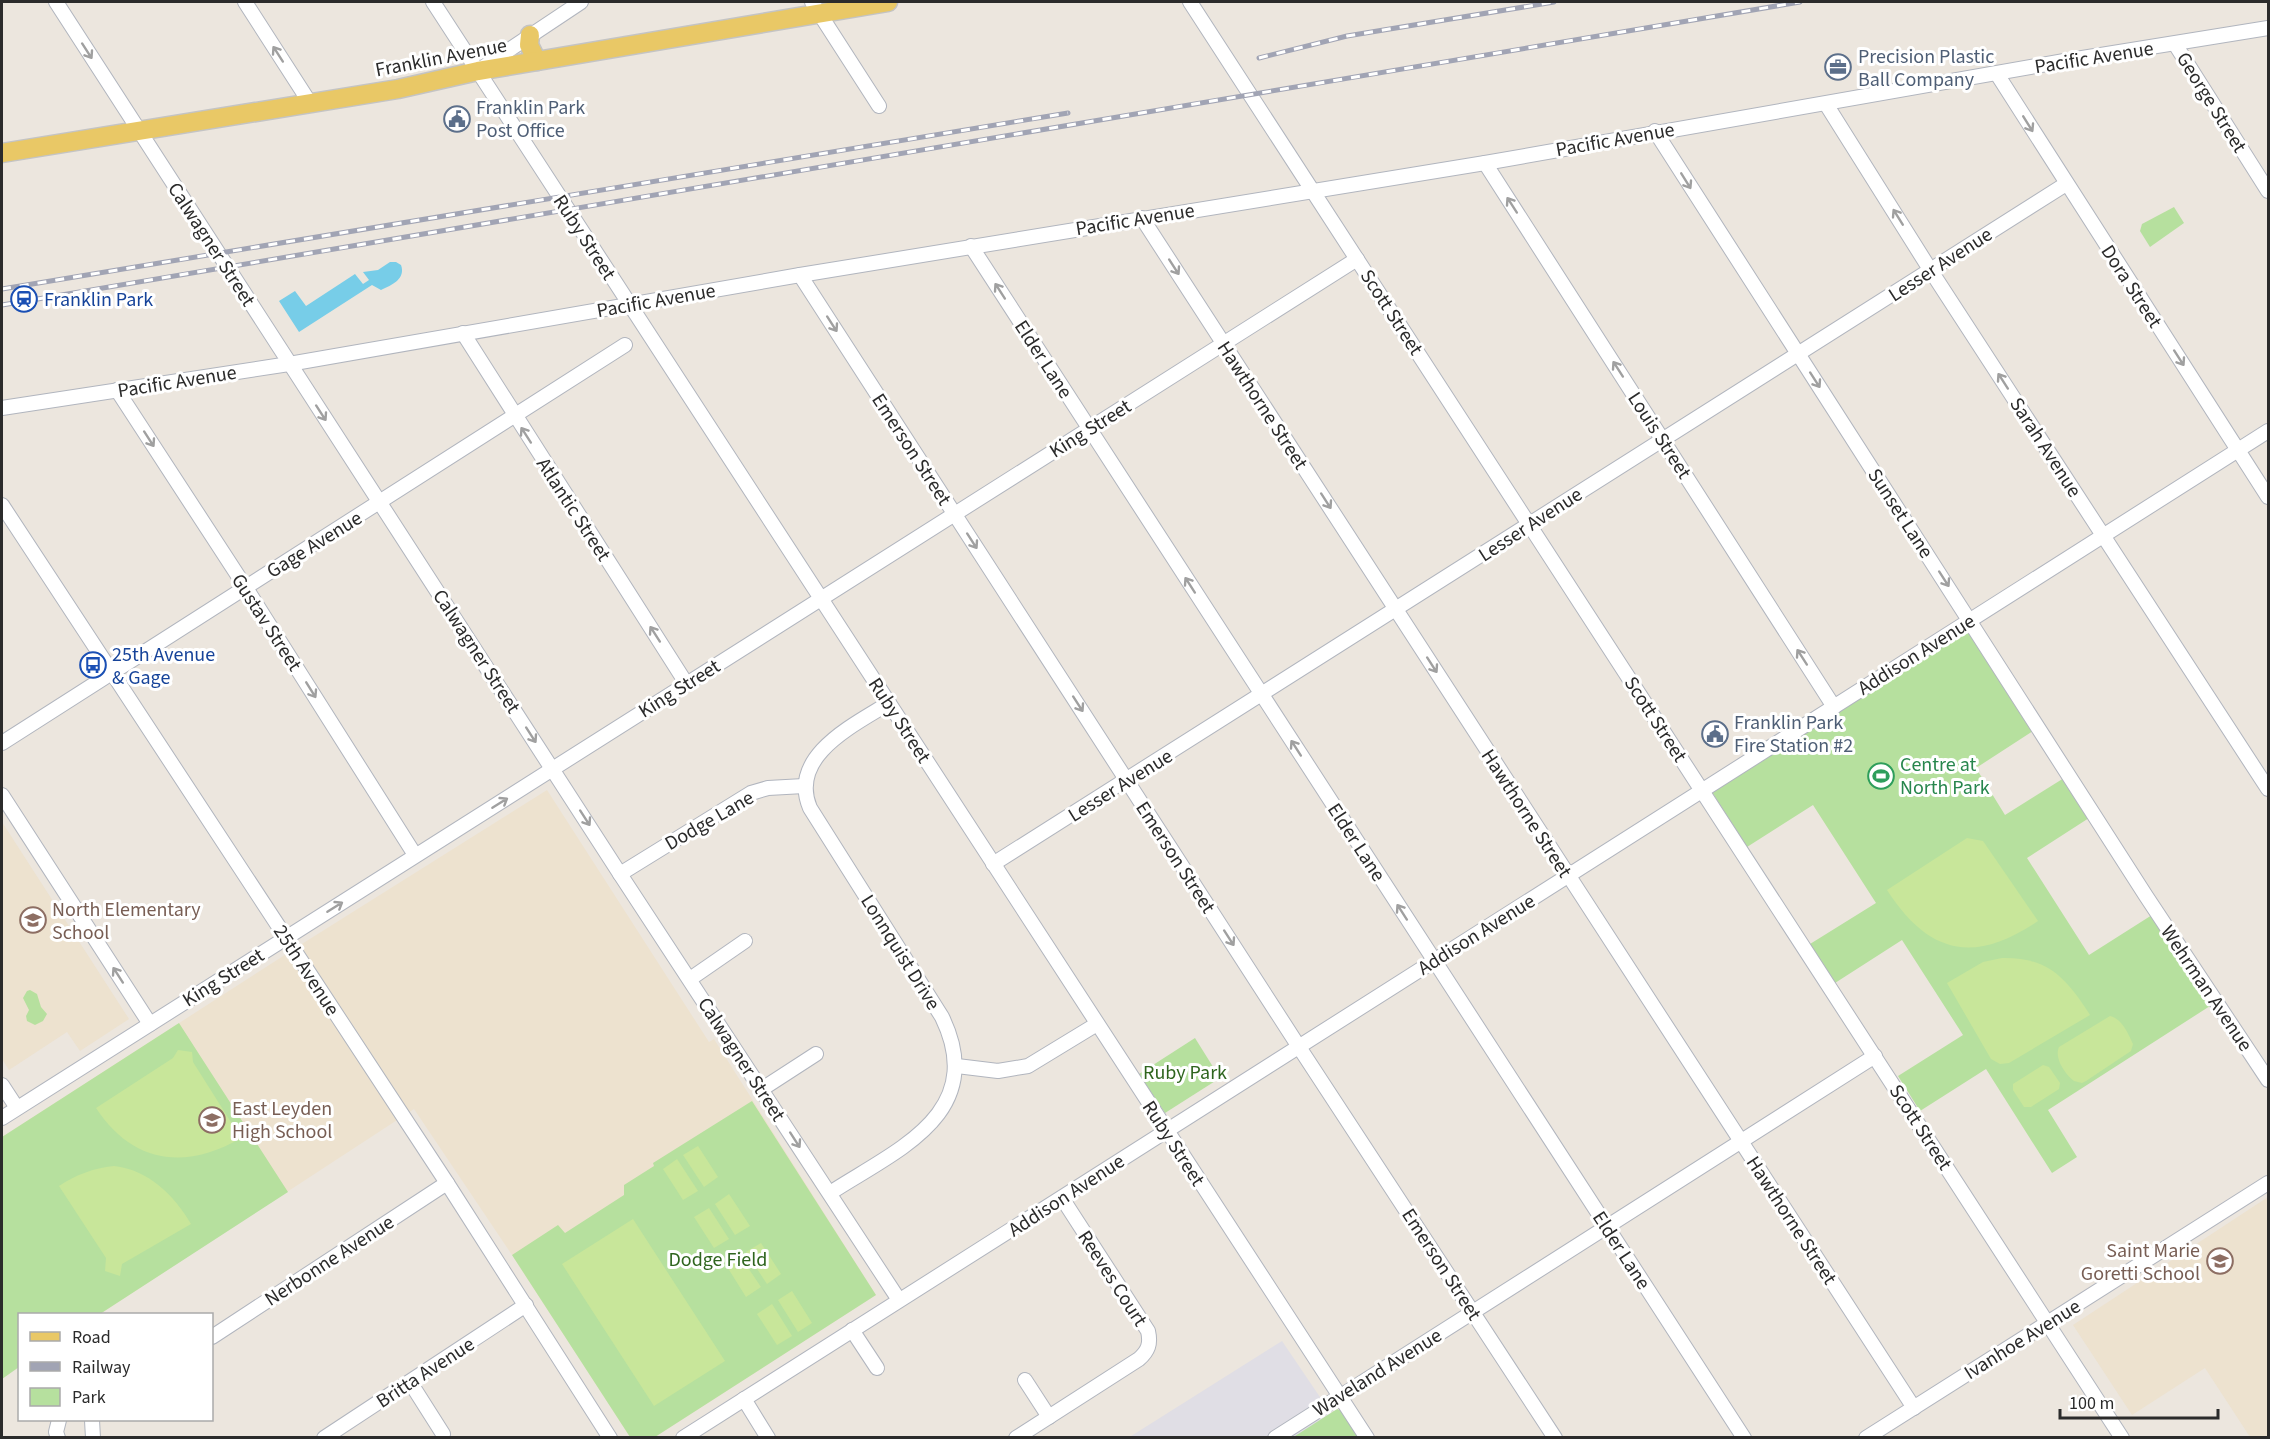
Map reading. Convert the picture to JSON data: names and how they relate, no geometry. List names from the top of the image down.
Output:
{
  "streets": {
    "main road": ["Franklin Avenue"],
    "street": [
      "Pacific Avenue",
      "George Street",
      "Ruby Street",
      "Calwagner Street",
      "Lesser Avenue",
      "Dora Street",
      "Scott Street",
      "Elder Lane",
      "Hawthorne Street",
      "King Street",
      "Louis Street",
      "Sarah Avenue",
      "Emerson Street",
      "Atlantic Street",
      "Sunset Lane",
      "Gage Avenue",
      "Gustav Street",
      "Addison Avenue",
      "Dodge Lane",
      "Lonnquist Drive",
      "25th Avenue",
      "Wehrman Avenue",
      "Nerbonne Avenue",
      "Reeves Court",
      "Ivanhoe Avenue",
      "Britta Avenue",
      "Waveland Avenue"
    ]
  },
  "crossings": [
    ["Franklin Avenue", "Ruby Street"],
    ["Franklin Avenue", "Calwagner Street"],
    ["Pacific Avenue", "George Street"],
    ["Pacific Avenue", "Ruby Street"],
    ["Pacific Avenue", "Calwagner Street"],
    ["Pacific Avenue", "Dora Street"],
    ["Pacific Avenue", "Scott Street"],
    ["Pacific Avenue", "Elder Lane"],
    ["Pacific Avenue", "Hawthorne Street"],
    ["Pacific Avenue", "Louis Street"],
    ["Pacific Avenue", "Sarah Avenue"],
    ["Pacific Avenue", "Emerson Street"],
    ["Pacific Avenue", "Atlantic Street"],
    ["Pacific Avenue", "Sunset Lane"],
    ["Pacific Avenue", "Gustav Street"],
    ["Ruby Street", "Lesser Avenue"],
    ["Ruby Street", "King Street"],
    ["Ruby Street", "Addison Avenue"],
    ["Ruby Street", "Waveland Avenue"],
    ["Calwagner Street", "King Street"],
    ["Calwagner Street", "Gage Avenue"],
    ["Calwagner Street", "Addison Avenue"],
    ["Calwagner Street", "Dodge Lane"],
    ["Calwagner Street", "Lonnquist Drive"],
    ["Lesser Avenue", "Dora Street"],
    ["Lesser Avenue", "Scott Street"],
    ["Lesser Avenue", "Elder Lane"],
    ["Lesser Avenue", "Hawthorne Street"],
    ["Lesser Avenue", "Louis Street"],
    ["Lesser Avenue", "Sarah Avenue"],
    ["Lesser Avenue", "Emerson Street"],
    ["Lesser Avenue", "Sunset Lane"],
    ["Dora Street", "Addison Avenue"],
    ["Scott Street", "King Street"],
    ["Scott Street", "Addison Avenue"],
    ["Scott Street", "Ivanhoe Avenue"],
    ["Scott Street", "Waveland Avenue"],
    ["Elder Lane", "King Street"],
    ["Elder Lane", "Addison Avenue"],
    ["Elder Lane", "Waveland Avenue"],
    ["Hawthorne Street", "King Street"],
    ["Hawthorne Street", "Addison Avenue"],
    ["Hawthorne Street", "Ivanhoe Avenue"],
    ["Hawthorne Street", "Waveland Avenue"],
    ["King Street", "Emerson Street"],
    ["King Street", "Atlantic Street"],
    ["King Street", "Gustav Street"],
    ["King Street", "25th Avenue"],
    ["Louis Street", "Addison Avenue"],
    ["Sarah Avenue", "Addison Avenue"],
    ["Emerson Street", "Addison Avenue"],
    ["Emerson Street", "Waveland Avenue"],
    ["Atlantic Street", "Gage Avenue"],
    ["Sunset Lane", "Addison Avenue"],
    ["Sunset Lane", "Wehrman Avenue"],
    ["Gage Avenue", "Gustav Street"],
    ["Gage Avenue", "25th Avenue"],
    ["Addison Avenue", "Reeves Court"],
    ["Dodge Lane", "Lonnquist Drive"],
    ["25th Avenue", "Nerbonne Avenue"],
    ["25th Avenue", "Britta Avenue"]
  ],
  "one_way": [
    "Calwagner Street",
    "Dora Street",
    "Elder Lane",
    "Hawthorne Street",
    "Louis Street",
    "Sarah Avenue",
    "Emerson Street",
    "Atlantic Street",
    "Sunset Lane",
    "Gustav Street"
  ],
  "parks": ["Ruby Park", "Dodge Field"],
  "places": {
    "office": ["Precision Plastic Ball Company"],
    "public building": ["Franklin Park Post Office", "Franklin Park Fire Station #2"],
    "station": ["Franklin Park"],
    "bus stop": ["25th Avenue & Gage"],
    "sports": ["Centre at North Park"],
    "school or university": ["North Elementary School", "East Leyden High School", "Saint Marie Goretti School"]
  },
  "legend": ["Road", "Railway", "Park"],
  "scale_bar": "100 m"
}
